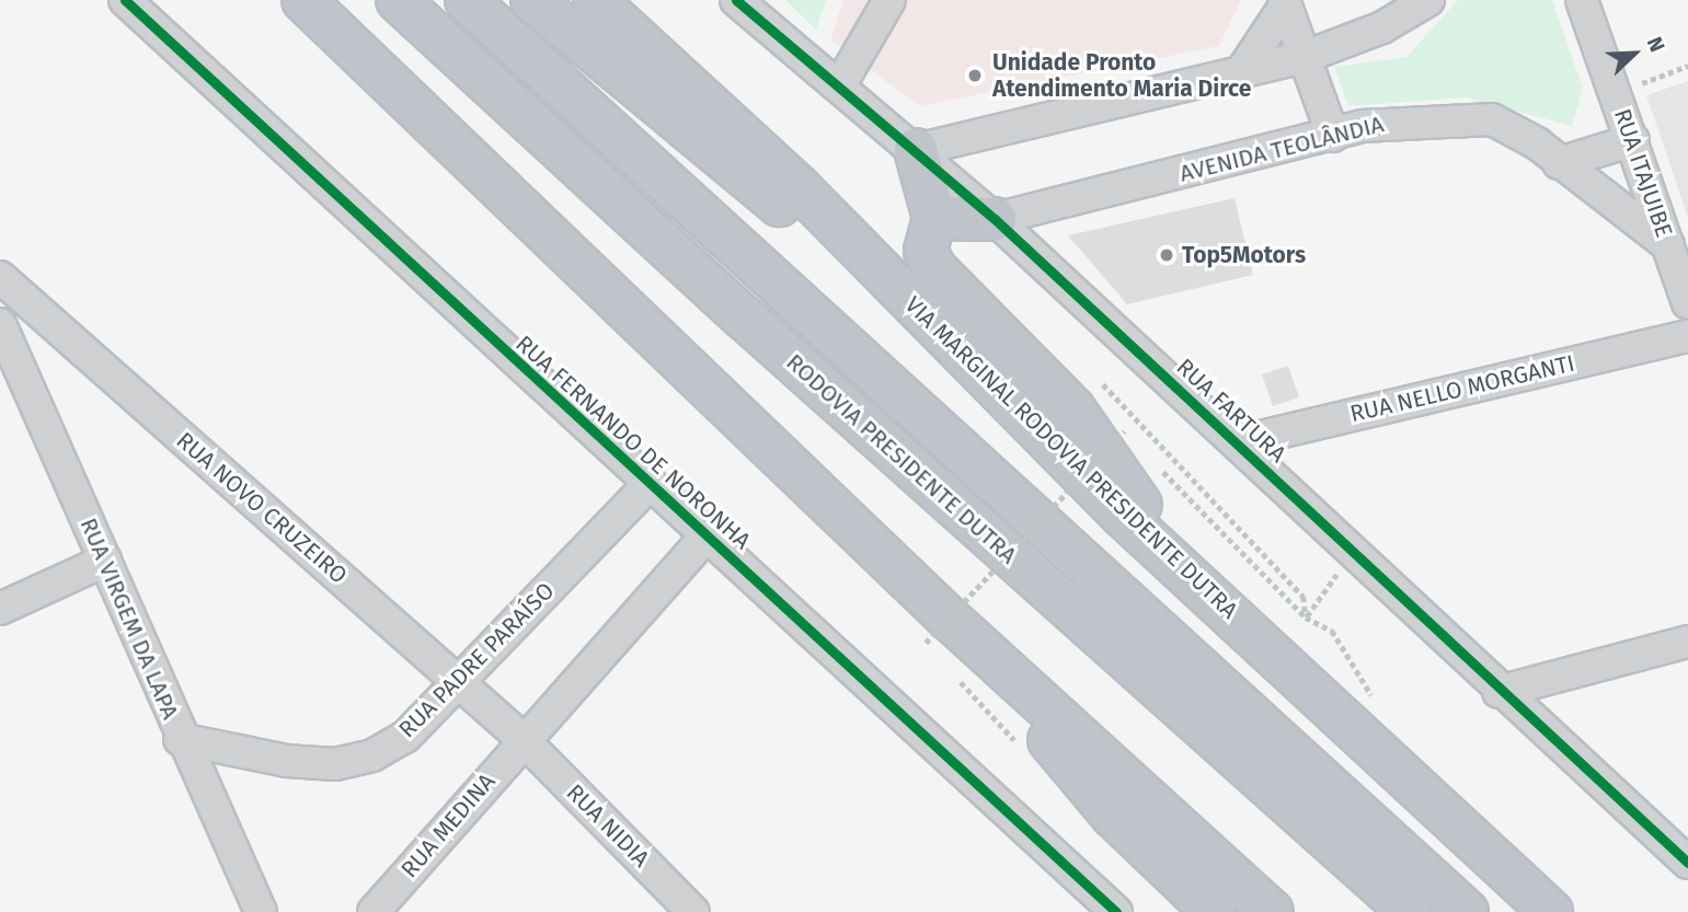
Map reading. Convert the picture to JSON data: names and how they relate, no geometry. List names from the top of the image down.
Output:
{
  "streets": {
    "highway": ["VIA MARGINAL RODOVIA PRESIDENTE DUTRA", "RODOVIA PRESIDENTE DUTRA"],
    "street": [
      "AVENIDA TEOLÂNDIA",
      "RUA ITAJUIBE",
      "RUA NELLO MORGANTI",
      "RUA FARTURA",
      "RUA FERNANDO DE NORONHA",
      "RUA NOVO CRUZEIRO",
      "RUA VIRGEM DA LAPA",
      "RUA PADRE PARAÍSO",
      "RUA MEDINA",
      "RUA NIDIA"
    ]
  },
  "crossings": [
    ["AVENIDA TEOLÂNDIA", "RUA ITAJUIBE"],
    ["AVENIDA TEOLÂNDIA", "RUA FARTURA"],
    ["RUA NELLO MORGANTI", "RUA FARTURA"],
    ["RUA FERNANDO DE NORONHA", "RUA PADRE PARAÍSO"],
    ["RUA FERNANDO DE NORONHA", "RUA MEDINA"],
    ["RUA NOVO CRUZEIRO", "RUA PADRE PARAÍSO"],
    ["RUA NOVO CRUZEIRO", "RUA MEDINA"],
    ["RUA NOVO CRUZEIRO", "RUA NIDIA"],
    ["RUA VIRGEM DA LAPA", "RUA PADRE PARAÍSO"],
    ["RUA MEDINA", "RUA NIDIA"]
  ],
  "places": ["Unidade Pronto Atendimento Maria Dirce", "Top5Motors"],
  "north": "top right"
}
